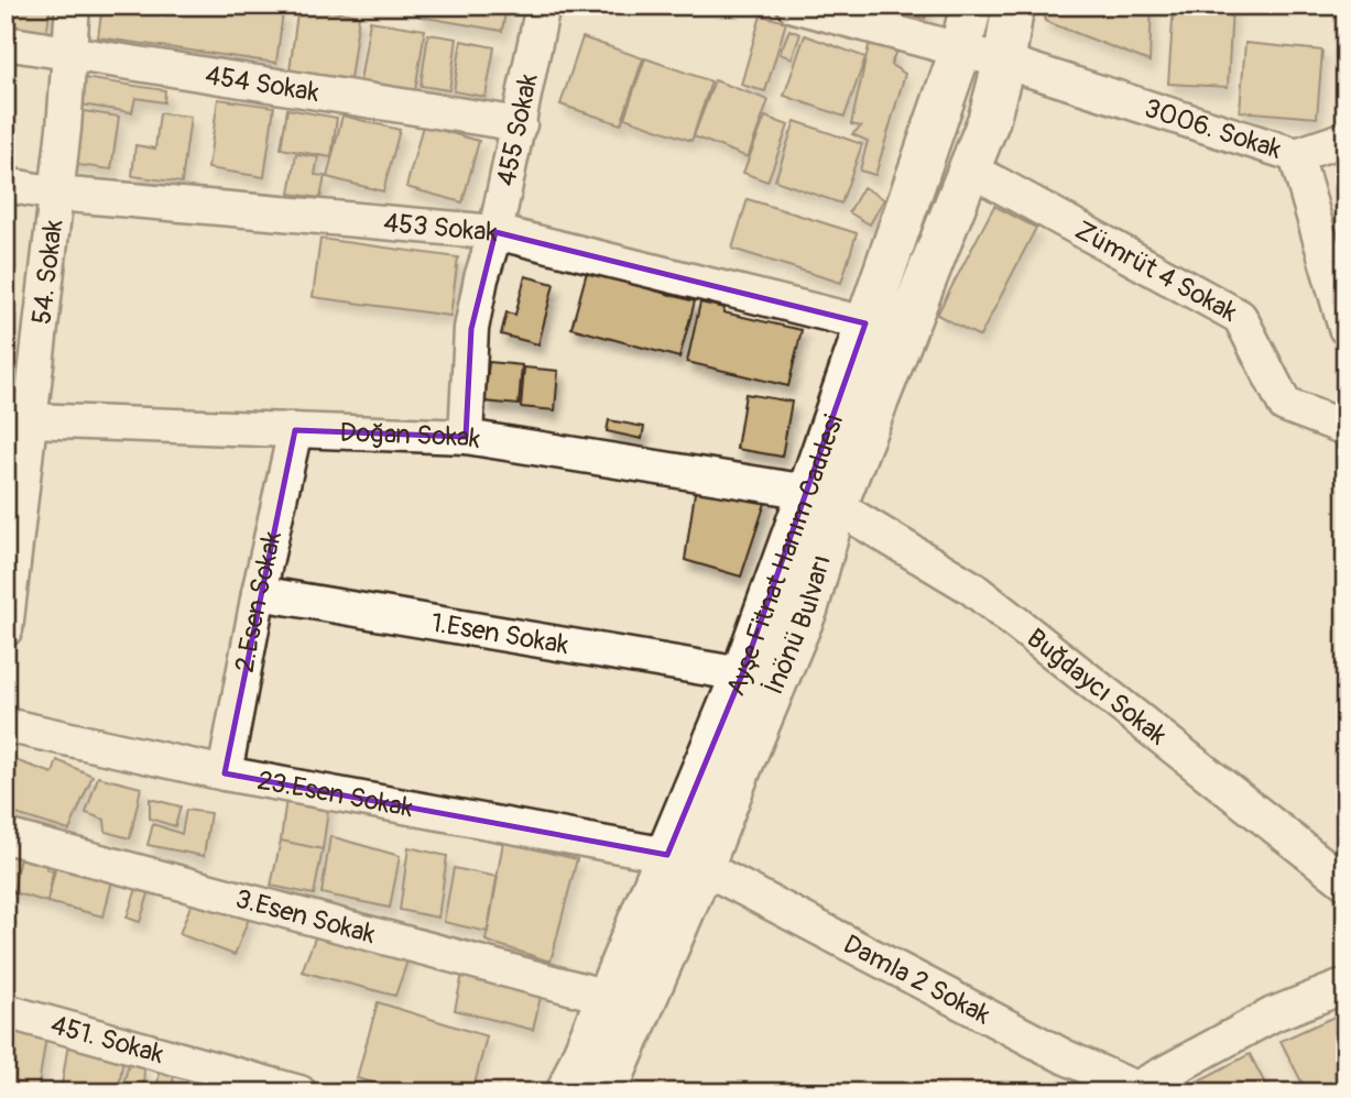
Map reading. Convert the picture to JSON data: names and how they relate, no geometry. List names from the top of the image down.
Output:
{
  "streets": {
    "main road": ["Ayşe Fitnat Hanım Caddesi", "İnönü Bulvarı"],
    "street": [
      "454 Sokak",
      "3006. Sokak",
      "455 Sokak",
      "453 Sokak",
      "54. Sokak",
      "Zümrüt 4 Sokak",
      "Doğan Sokak",
      "2.Esen Sokak",
      "1.Esen Sokak",
      "Buğdaycı Sokak",
      "23.Esen Sokak",
      "3.Esen Sokak",
      "Damla 2 Sokak",
      "451. Sokak"
    ]
  },
  "crossings": [
    ["454 Sokak", "455 Sokak"],
    ["454 Sokak", "54. Sokak"],
    ["3006. Sokak", "Ayşe Fitnat Hanım Caddesi"],
    ["3006. Sokak", "İnönü Bulvarı"],
    ["455 Sokak", "453 Sokak"],
    ["455 Sokak", "Doğan Sokak"],
    ["453 Sokak", "54. Sokak"],
    ["453 Sokak", "Ayşe Fitnat Hanım Caddesi"],
    ["54. Sokak", "Doğan Sokak"],
    ["Zümrüt 4 Sokak", "İnönü Bulvarı"],
    ["Doğan Sokak", "Ayşe Fitnat Hanım Caddesi"],
    ["Doğan Sokak", "2.Esen Sokak"],
    ["Doğan Sokak", "İnönü Bulvarı"],
    ["Doğan Sokak", "Buğdaycı Sokak"],
    ["Ayşe Fitnat Hanım Caddesi", "İnönü Bulvarı"],
    ["Ayşe Fitnat Hanım Caddesi", "1.Esen Sokak"],
    ["Ayşe Fitnat Hanım Caddesi", "Buğdaycı Sokak"],
    ["Ayşe Fitnat Hanım Caddesi", "23.Esen Sokak"],
    ["Ayşe Fitnat Hanım Caddesi", "3.Esen Sokak"],
    ["Ayşe Fitnat Hanım Caddesi", "Damla 2 Sokak"],
    ["2.Esen Sokak", "1.Esen Sokak"],
    ["2.Esen Sokak", "23.Esen Sokak"],
    ["İnönü Bulvarı", "Buğdaycı Sokak"],
    ["İnönü Bulvarı", "23.Esen Sokak"],
    ["İnönü Bulvarı", "Damla 2 Sokak"],
    ["23.Esen Sokak", "Damla 2 Sokak"]
  ]
}
